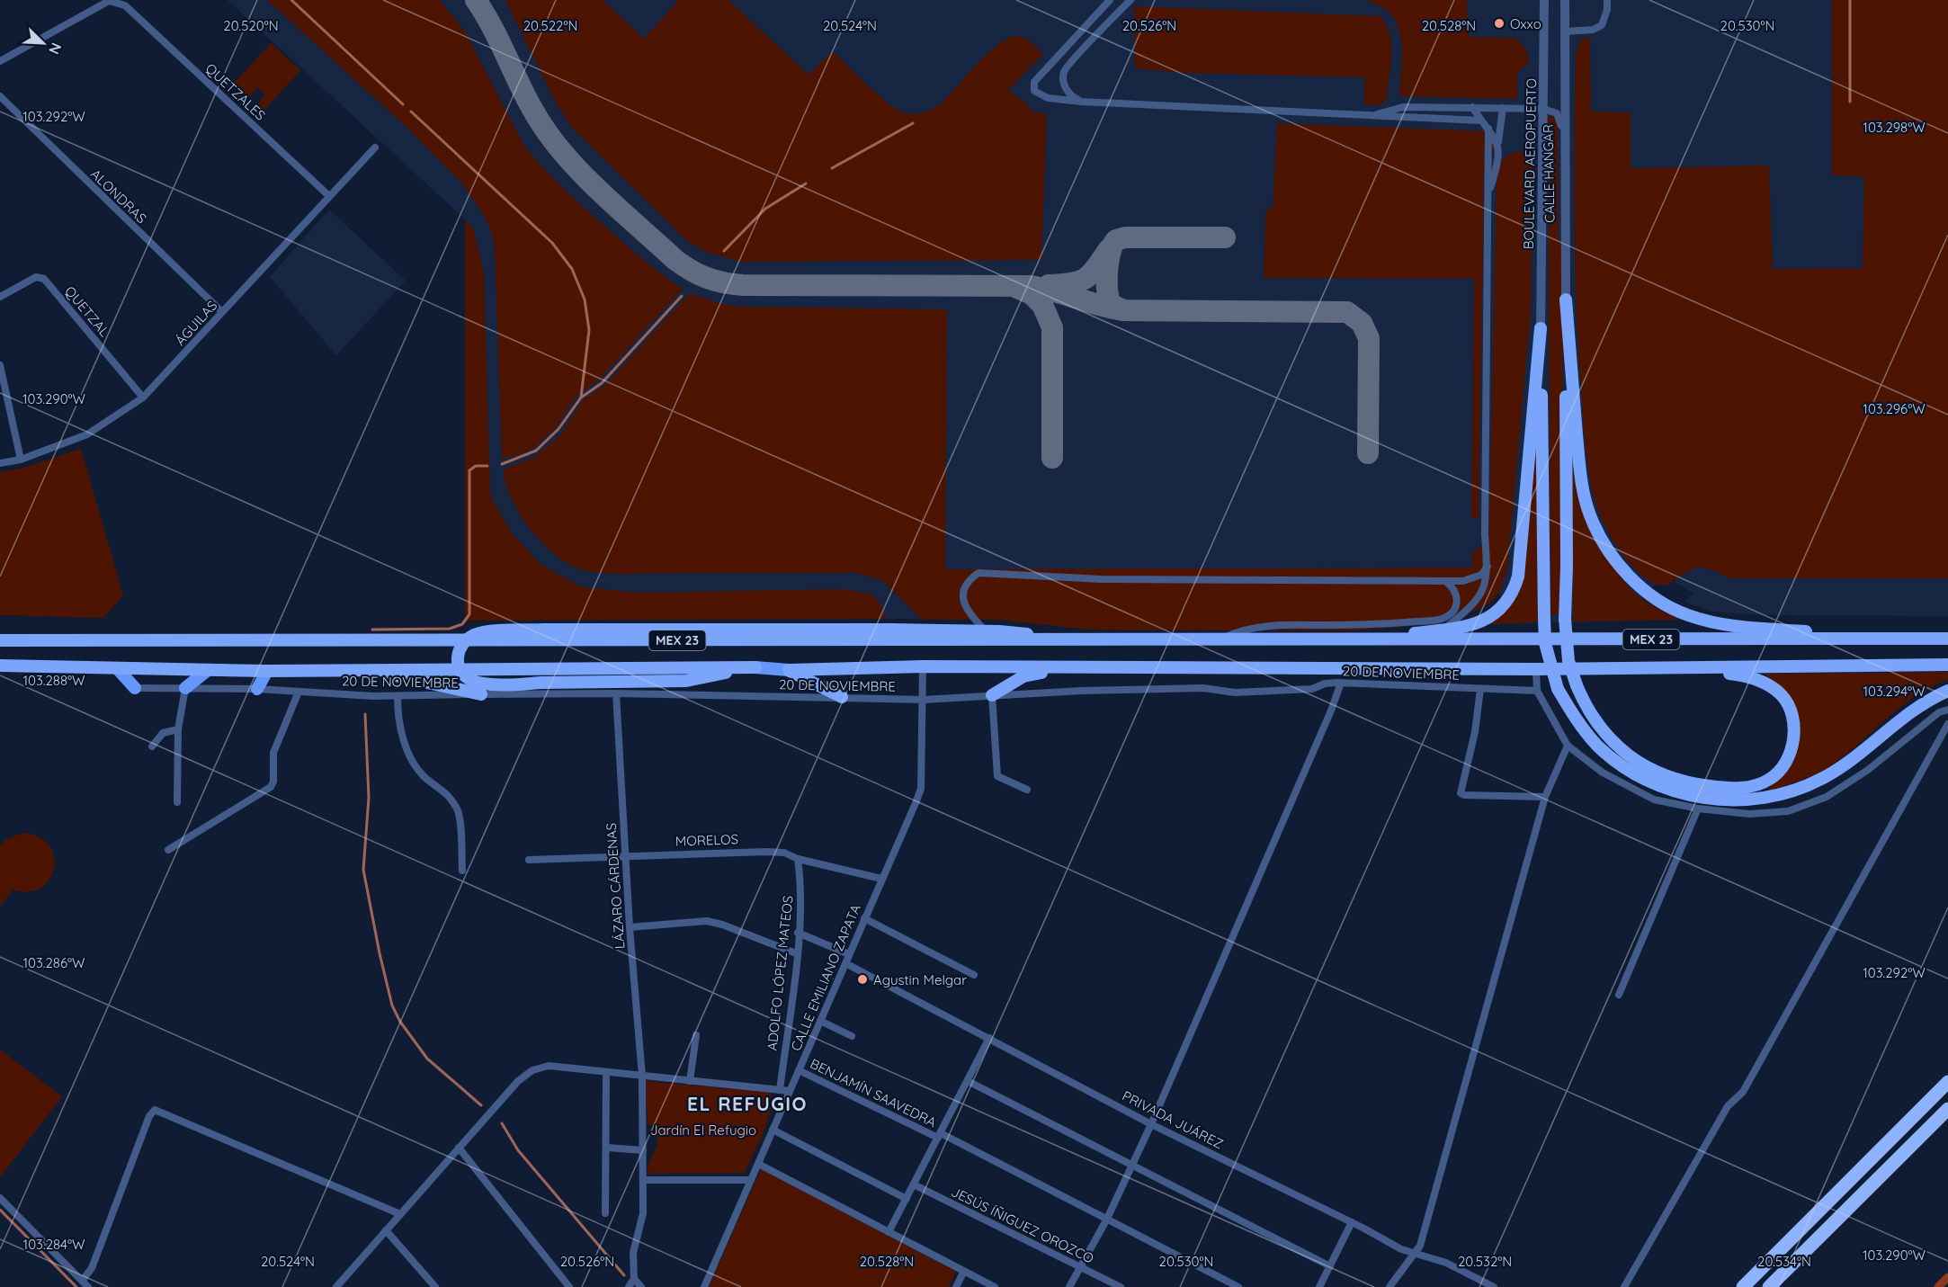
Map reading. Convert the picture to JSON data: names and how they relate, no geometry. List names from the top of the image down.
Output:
{
  "streets": {
    "highway": ["MEX 23"],
    "street": [
      "QUETZALES",
      "BOULEVARD AEROPUERTO",
      "CALLE HANGAR",
      "ALONDRAS",
      "QUETZAL",
      "ÁGUILAS",
      "20 DE NOVIEMBRE",
      "MORELOS",
      "LÁZARO CÁRDENAS",
      "ADOLFO LÓPEZ MATEOS",
      "CALLE EMILIANO ZAPATA",
      "BENJAMÍN SAAVEDRA",
      "PRIVADA JUÁREZ",
      "JESÚS ÍÑIGUEZ OROZCO"
    ]
  },
  "crossings": [
    ["QUETZALES", "ÁGUILAS"],
    ["BOULEVARD AEROPUERTO", "CALLE HANGAR"],
    ["ALONDRAS", "ÁGUILAS"],
    ["QUETZAL", "ÁGUILAS"],
    ["MEX 23", "CALLE EMILIANO ZAPATA"],
    ["20 DE NOVIEMBRE", "LÁZARO CÁRDENAS"],
    ["20 DE NOVIEMBRE", "CALLE EMILIANO ZAPATA"],
    ["MORELOS", "LÁZARO CÁRDENAS"],
    ["MORELOS", "ADOLFO LÓPEZ MATEOS"],
    ["MORELOS", "CALLE EMILIANO ZAPATA"],
    ["CALLE EMILIANO ZAPATA", "BENJAMÍN SAAVEDRA"],
    ["CALLE EMILIANO ZAPATA", "PRIVADA JUÁREZ"]
  ],
  "districts": ["EL REFUGIO"],
  "parks": ["Jardín El Refugio"],
  "places": ["Oxxo", "Agustin Melgar"],
  "north": "bottom right",
  "coordinates": [
    "20.522°N",
    "20.524°N",
    "20.526°N",
    "20.528°N",
    "20.530°N",
    "20.520°N",
    "103.292°W",
    "103.298°W",
    "103.290°W",
    "103.296°W",
    "103.288°W",
    "103.294°W",
    "103.286°W",
    "103.284°W",
    "20.532°N",
    "20.534°N"
  ]
}
